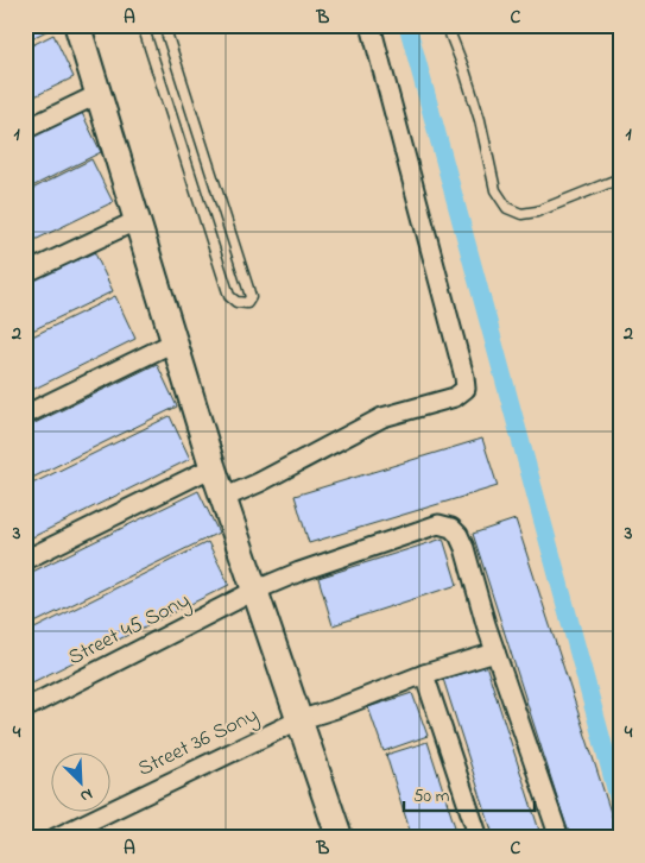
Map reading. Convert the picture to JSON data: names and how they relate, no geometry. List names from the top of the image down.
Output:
{
  "streets": {
    "street": ["Street 45 Sony", "Street 36 Sony"]
  },
  "crossings": [
    ["Street 45 Sony", "Street 36 Sony"]
  ],
  "scale_bar": "50 m",
  "north": "bottom right",
  "grid": {
    "columns": ["A", "B", "C"],
    "rows": [
      "1",
      "2",
      "3",
      "4"
    ]
  }
}
